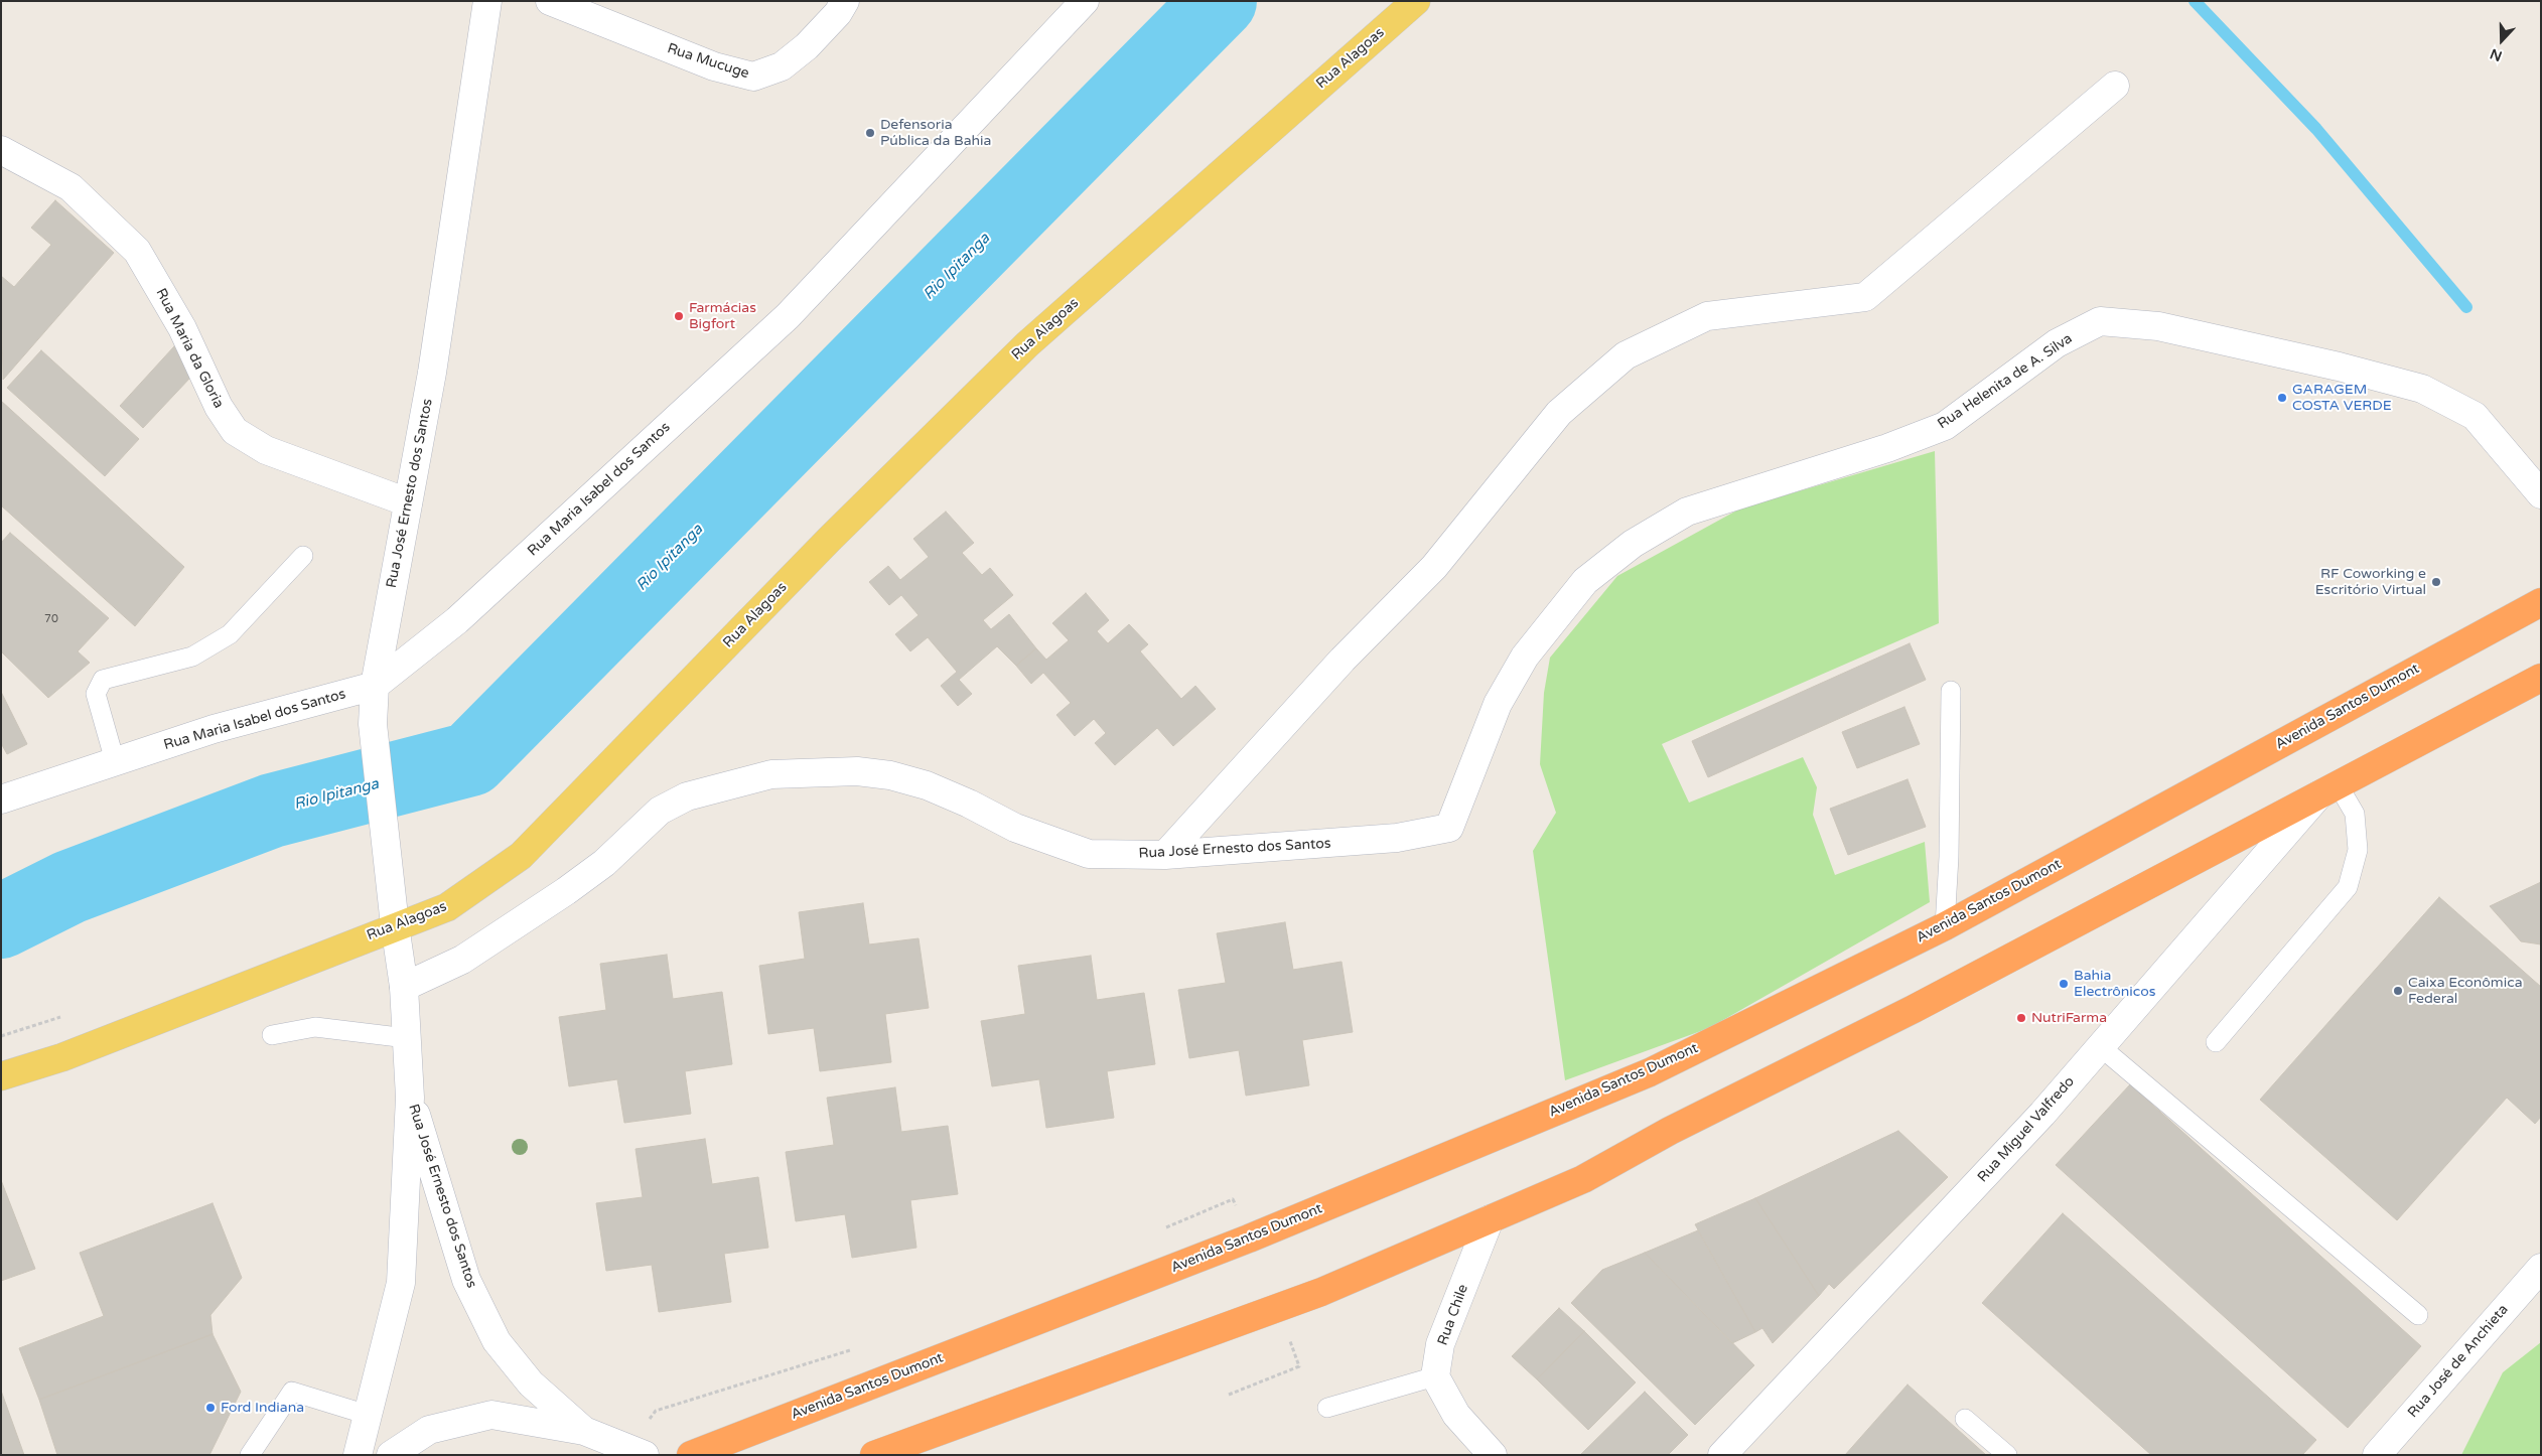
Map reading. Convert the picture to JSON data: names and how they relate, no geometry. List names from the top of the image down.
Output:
{
  "streets": {
    "highway": ["Avenida Santos Dumont"],
    "main road": ["Rua Alagoas"],
    "street": [
      "Rua Mucuge",
      "Rua Maria da Gloria",
      "Rua Helenita de A. Silva",
      "Rua Maria Isabel dos Santos",
      "Rua José Ernesto dos Santos",
      "Rua Miguel Valfredo",
      "Rua Chile",
      "Rua José de Anchieta"
    ]
  },
  "crossings": [
    ["Rua Alagoas", "Rua José Ernesto dos Santos"],
    ["Rua Maria da Gloria", "Rua José Ernesto dos Santos"],
    ["Rua Helenita de A. Silva", "Rua José Ernesto dos Santos"],
    ["Rua Maria Isabel dos Santos", "Rua José Ernesto dos Santos"]
  ],
  "water": ["Rio Ipitanga"],
  "places": [
    "Defensoria Pública da Bahia",
    "Farmácias Bigfort",
    "GARAGEM COSTA VERDE",
    "RF Coworking e Escritório Virtual",
    "Bahia Electrônicos",
    "Caixa Econômica Federal",
    "NutriFarma",
    "Ford Indiana"
  ],
  "house_numbers": ["70"],
  "north": "bottom"
}
